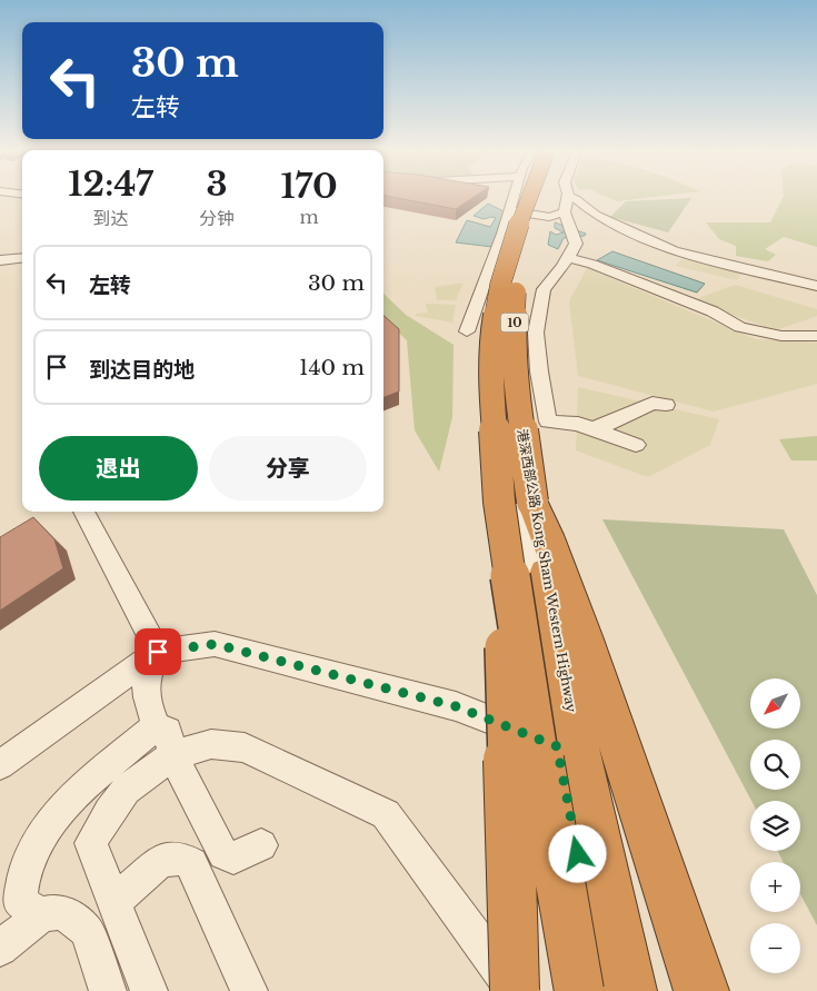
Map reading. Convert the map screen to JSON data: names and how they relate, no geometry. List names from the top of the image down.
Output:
{
  "streets": {
    "highway": ["10", "港深西部公路 Kong Sham Western Highway"]
  },
  "north": "bottom left",
  "page": {
    "turn": ["30 m", "左转"],
    "eta": [
      "12:47",
      "到达",
      "3",
      "分钟",
      "170",
      "m"
    ],
    "list": [
      {
        "name": "左转",
        "value": "30 m"
      },
      {
        "name": "到达目的地",
        "value": "140 m"
      }
    ],
    "buttons": ["退出", "分享"],
    "map_buttons": ["+", "−"]
  }
}
